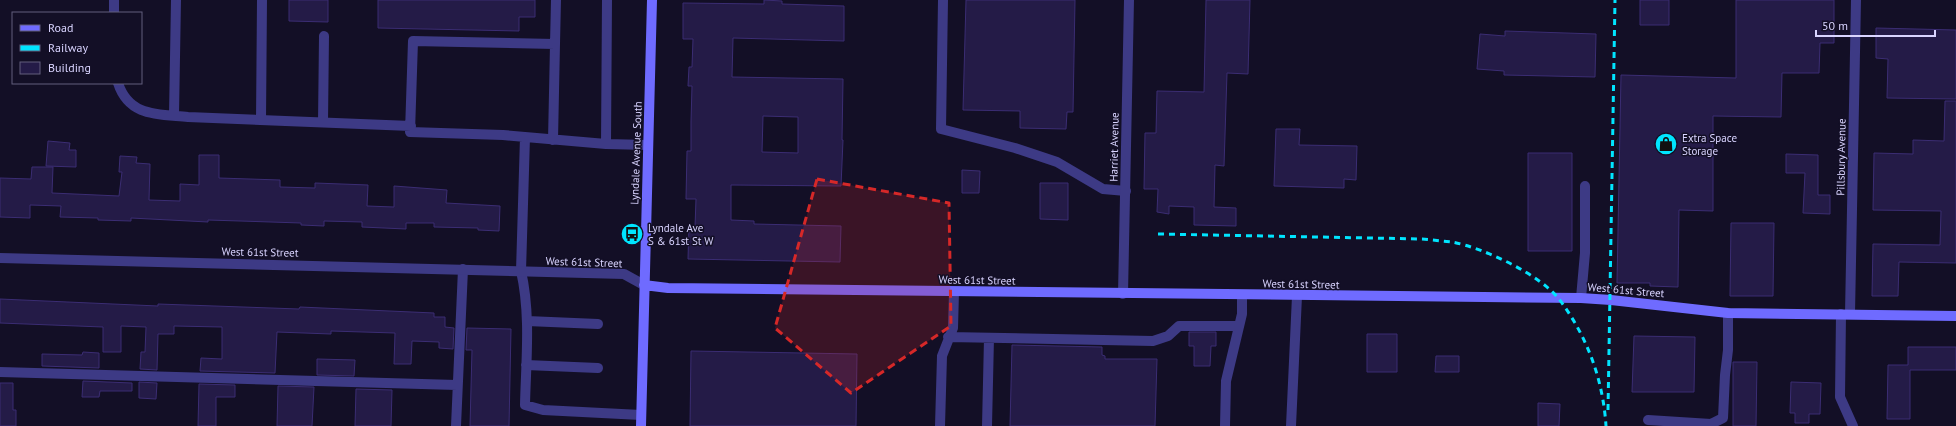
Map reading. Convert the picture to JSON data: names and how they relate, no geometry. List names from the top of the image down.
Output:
{
  "streets": {
    "street": [
      "Harriet Avenue",
      "Lyndale Avenue South",
      "Pillsbury Avenue",
      "West 61st Street"
    ]
  },
  "crossings": [
    ["Harriet Avenue", "West 61st Street"],
    ["Lyndale Avenue South", "West 61st Street"],
    ["Pillsbury Avenue", "West 61st Street"]
  ],
  "places": {
    "shop": ["Extra Space Storage"],
    "bus stop": ["Lyndale Ave S & 61st St W"]
  },
  "legend": ["Road", "Railway", "Building"],
  "scale_bar": "50 m"
}
